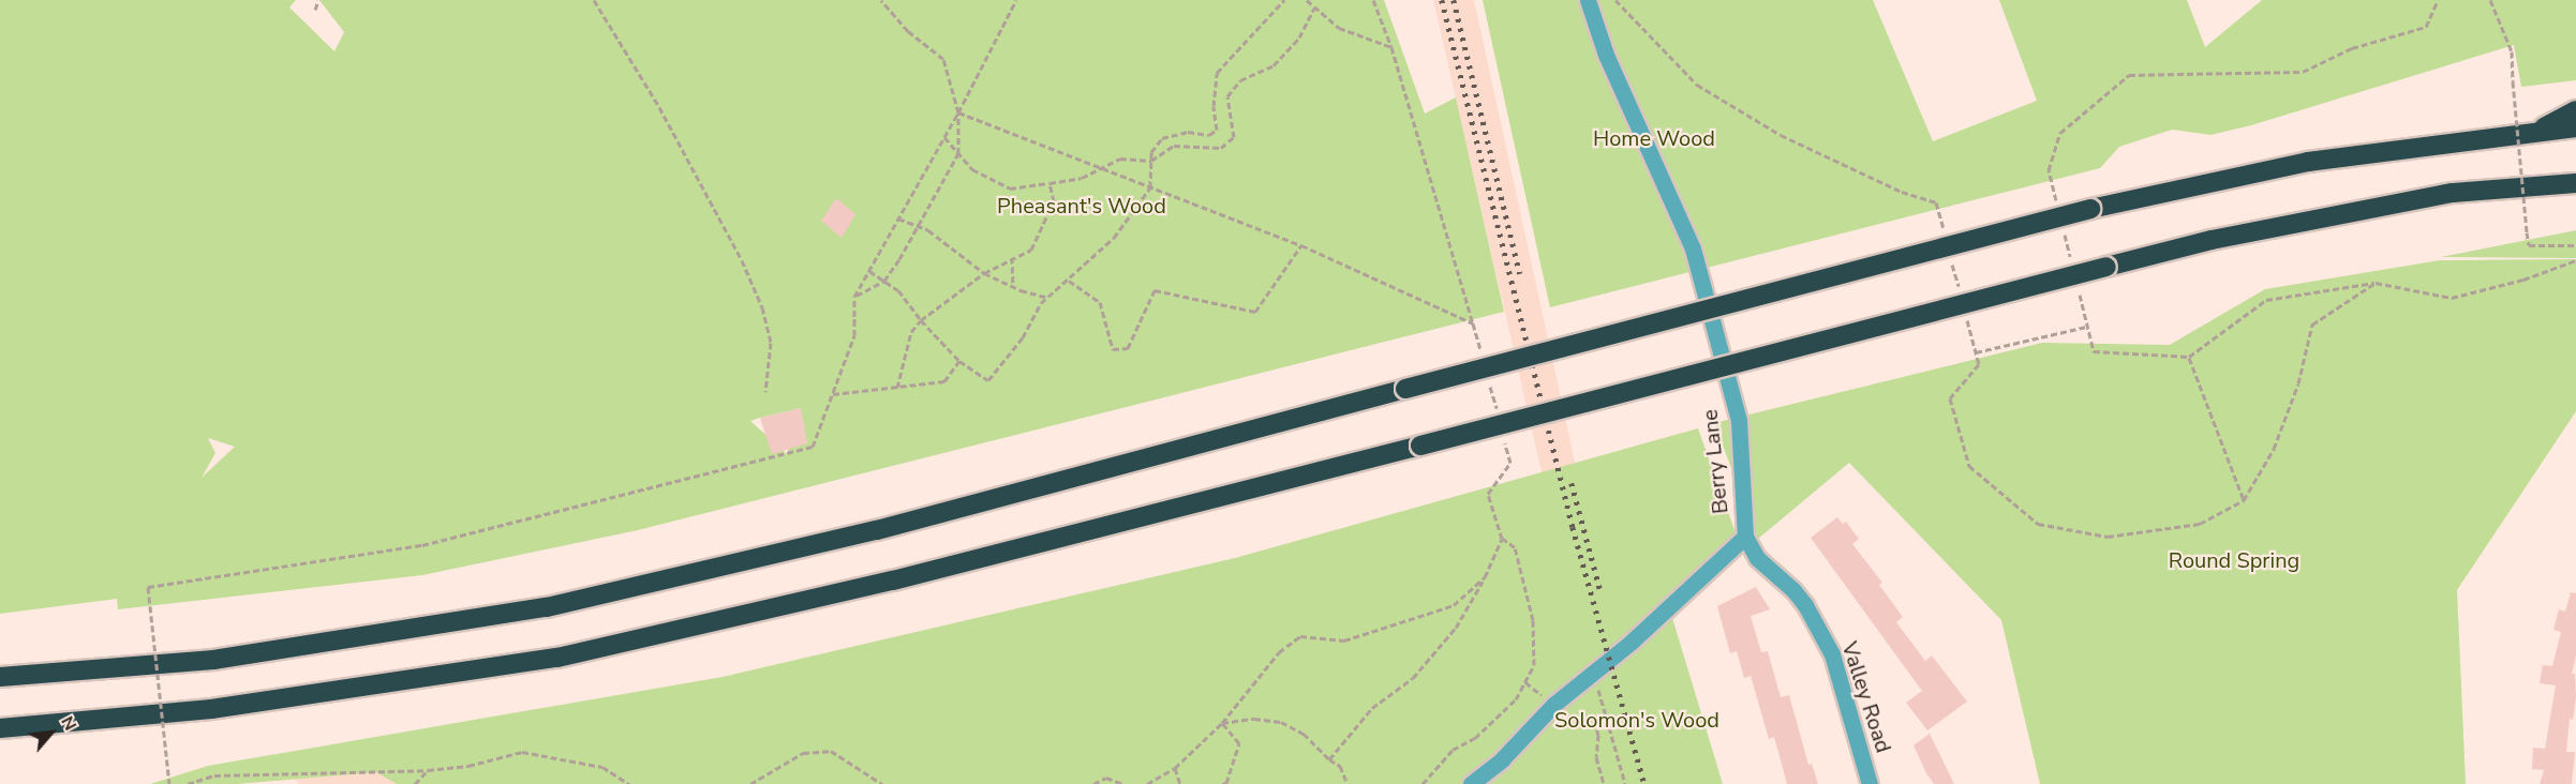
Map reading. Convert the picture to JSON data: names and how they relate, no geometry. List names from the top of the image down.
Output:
{
  "streets": {
    "street": ["Berry Lane", "Valley Road"]
  },
  "crossings": [
    ["Berry Lane", "Valley Road"]
  ],
  "parks": [
    "Home Wood",
    "Pheasant's Wood",
    "Round Spring",
    "Solomon's Wood"
  ],
  "north": "top right"
}
